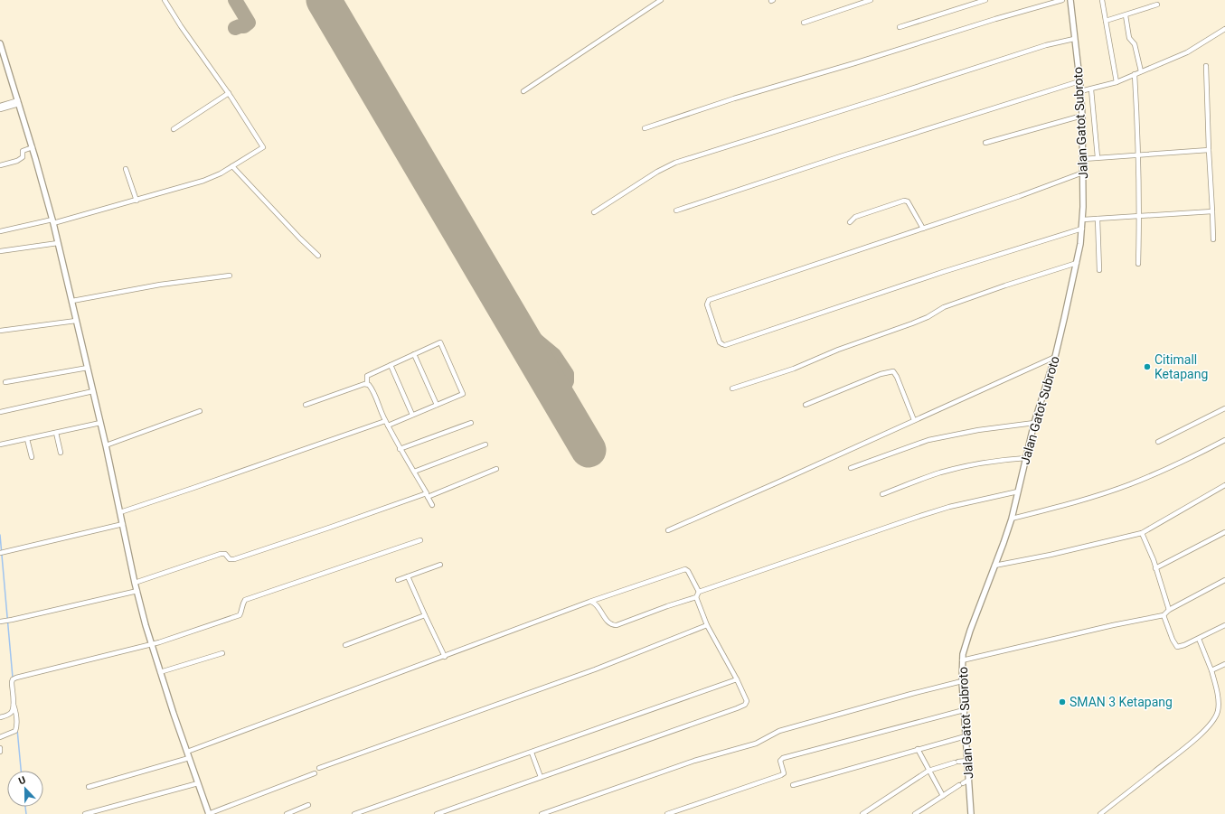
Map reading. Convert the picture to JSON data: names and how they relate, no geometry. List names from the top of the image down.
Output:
{
  "streets": {
    "street": ["Jalan Gatot Subroto"]
  },
  "places": ["Citimall Ketapang", "SMAN 3 Ketapang"],
  "north": "top"
}
